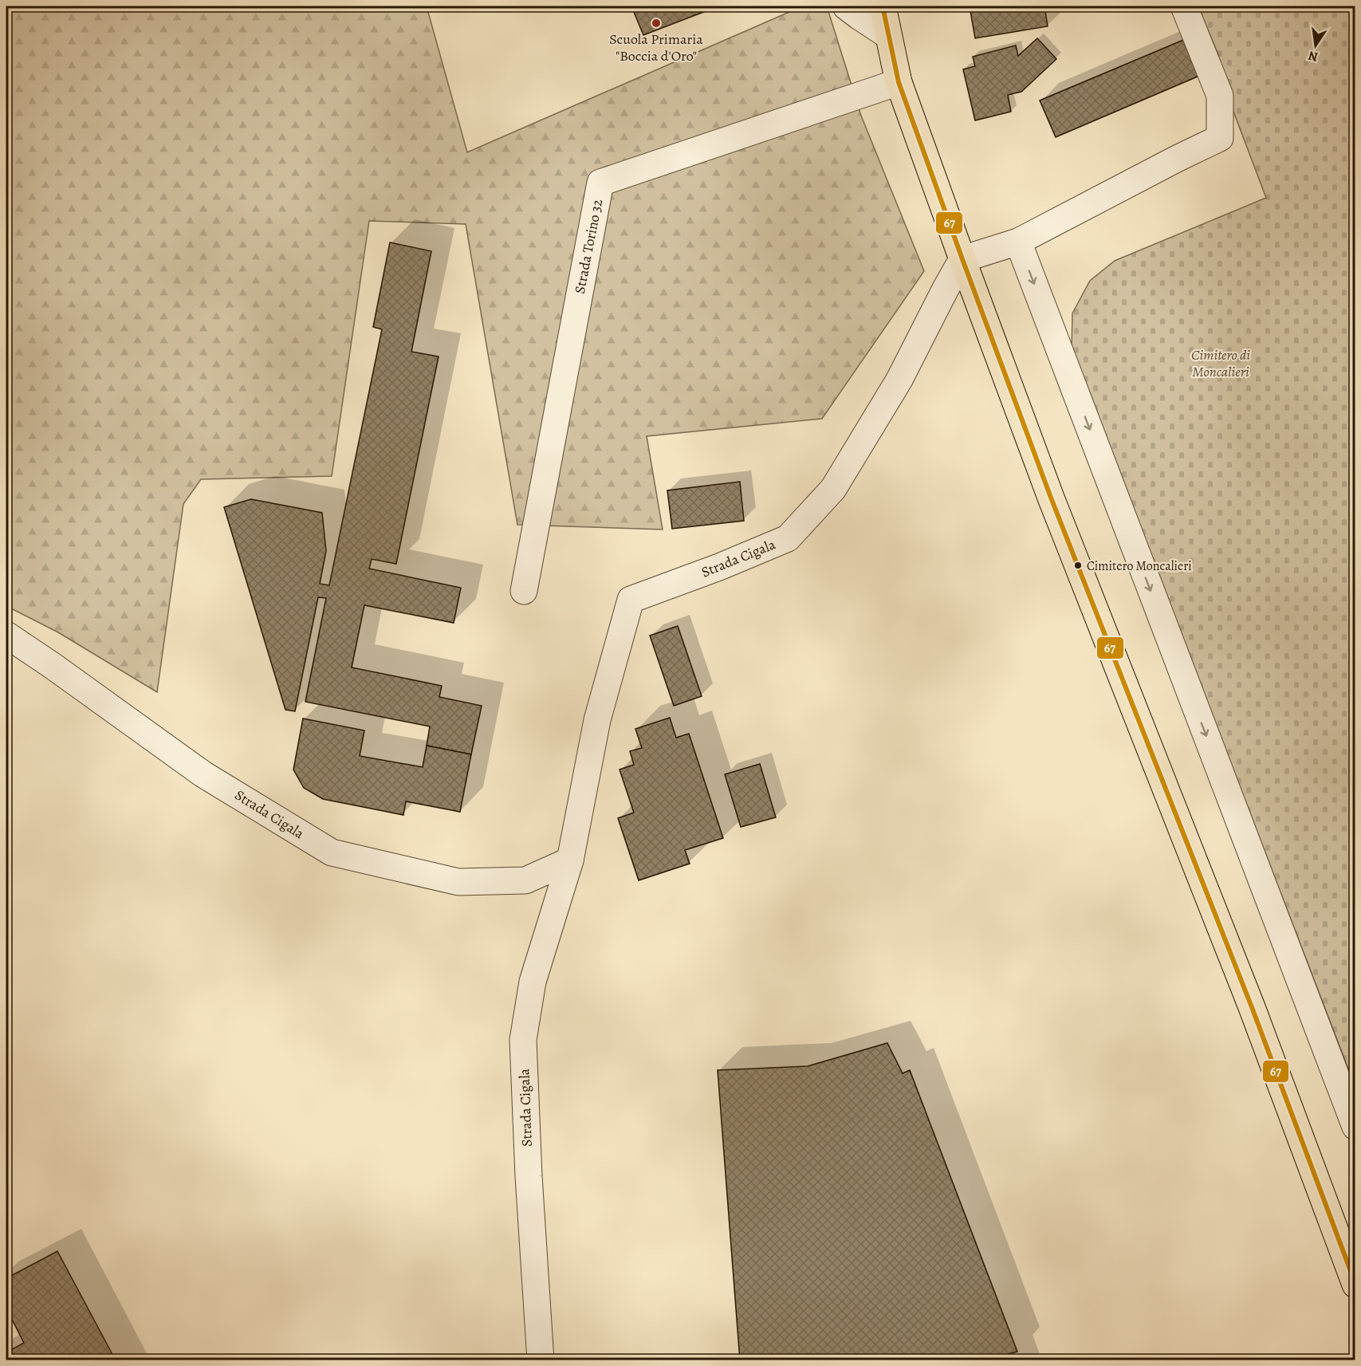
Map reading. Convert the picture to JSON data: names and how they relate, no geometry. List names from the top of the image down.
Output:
{
  "streets": {
    "street": ["Strada Torino 32", "Strada Cigala"]
  },
  "parks": ["Cimitero di Moncalieri"],
  "places": ["Scuola Primaria \"Boccia d'Oro\"", "Cimitero Moncalieri"],
  "lines": ["transit line 67"],
  "north": "bottom"
}
